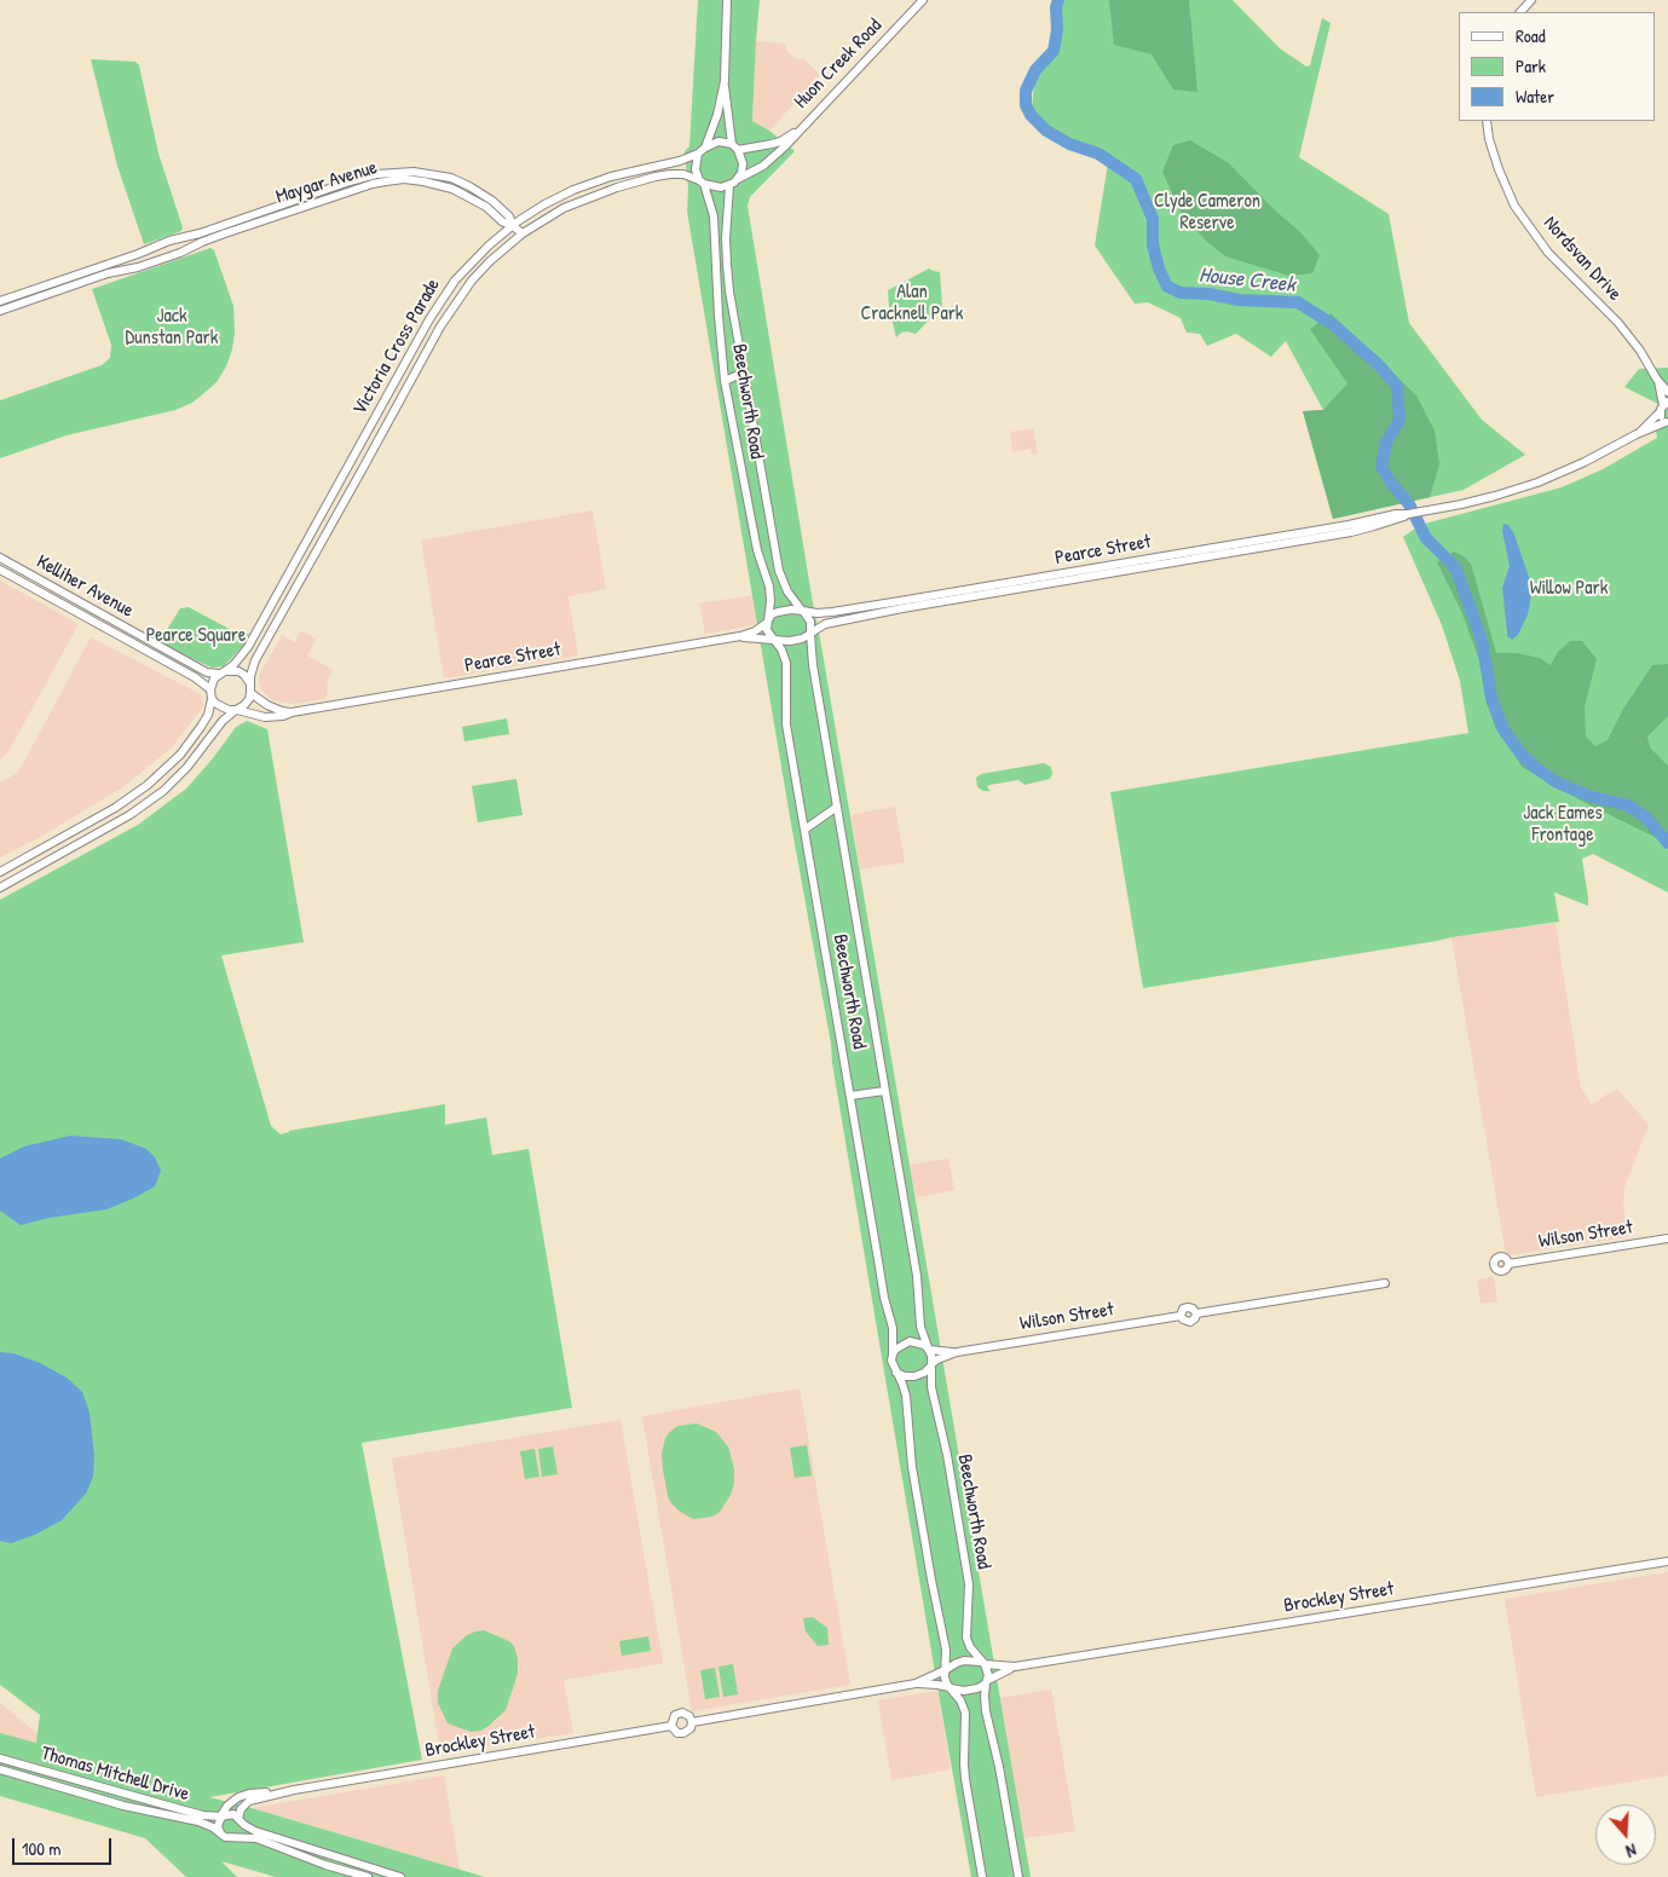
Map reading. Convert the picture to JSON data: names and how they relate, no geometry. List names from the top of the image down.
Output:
{
  "streets": {
    "main road": [
      "Huon Creek Road",
      "Maygar Avenue",
      "Nordsvan Drive",
      "Victoria Cross Parade",
      "Beechworth Road",
      "Pearce Street",
      "Kelliher Avenue",
      "Wilson Street",
      "Brockley Street",
      "Thomas Mitchell Drive"
    ]
  },
  "crossings": [
    ["Huon Creek Road", "Victoria Cross Parade"],
    ["Huon Creek Road", "Beechworth Road"],
    ["Maygar Avenue", "Victoria Cross Parade"],
    ["Nordsvan Drive", "Pearce Street"],
    ["Victoria Cross Parade", "Beechworth Road"],
    ["Victoria Cross Parade", "Pearce Street"],
    ["Victoria Cross Parade", "Kelliher Avenue"],
    ["Beechworth Road", "Pearce Street"],
    ["Beechworth Road", "Wilson Street"],
    ["Beechworth Road", "Brockley Street"],
    ["Pearce Street", "Kelliher Avenue"],
    ["Brockley Street", "Thomas Mitchell Drive"]
  ],
  "water": ["House Creek"],
  "parks": [
    "Clyde Cameron Reserve",
    "Alan Cracknell Park",
    "Jack Dunstan Park",
    "Willow Park",
    "Pearce Square",
    "Jack Eames Frontage"
  ],
  "legend": ["Road", "Park", "Water"],
  "scale_bar": "100 m",
  "north": "bottom"
}
